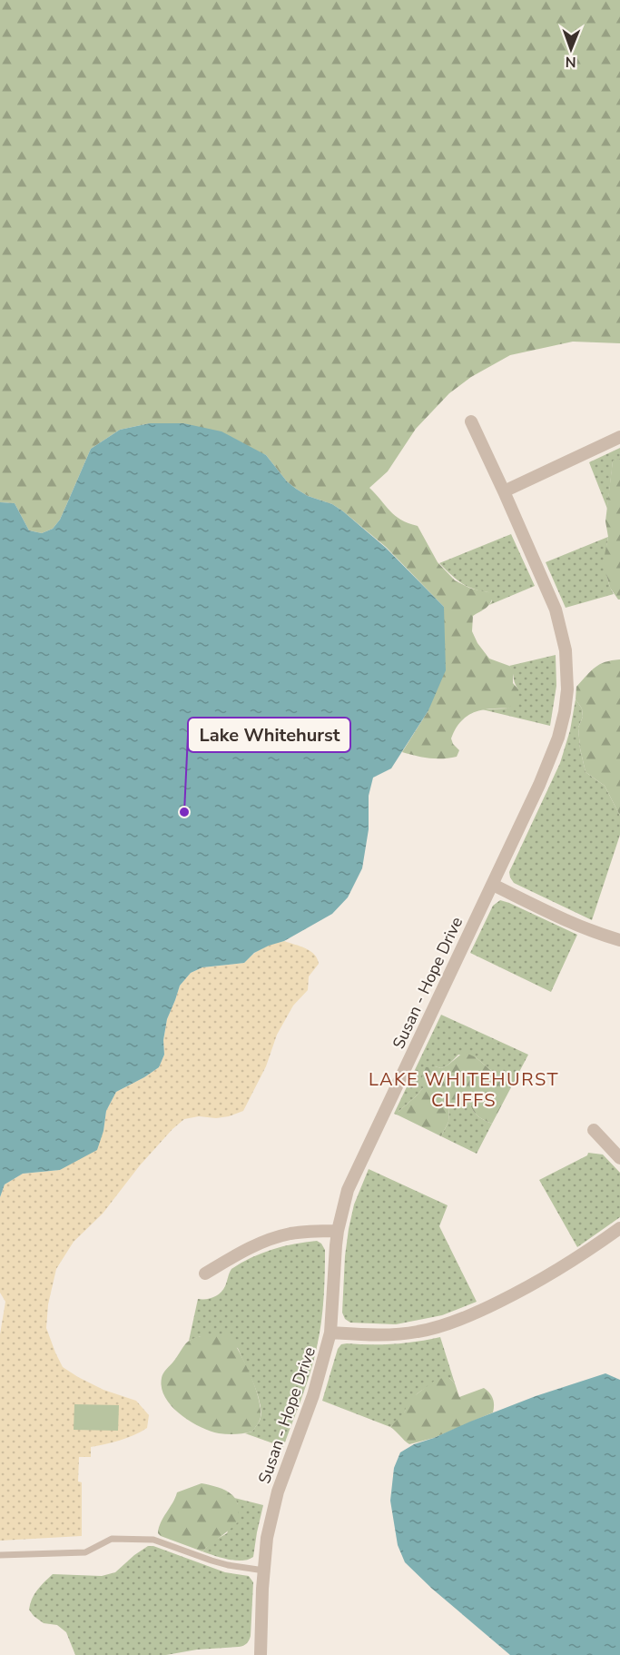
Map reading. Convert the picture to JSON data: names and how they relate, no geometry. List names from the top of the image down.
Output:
{
  "streets": {
    "street": ["Susan - Hope Drive"]
  },
  "districts": ["LAKE WHITEHURST CLIFFS"],
  "places": ["Lake Whitehurst"],
  "north": "bottom"
}
